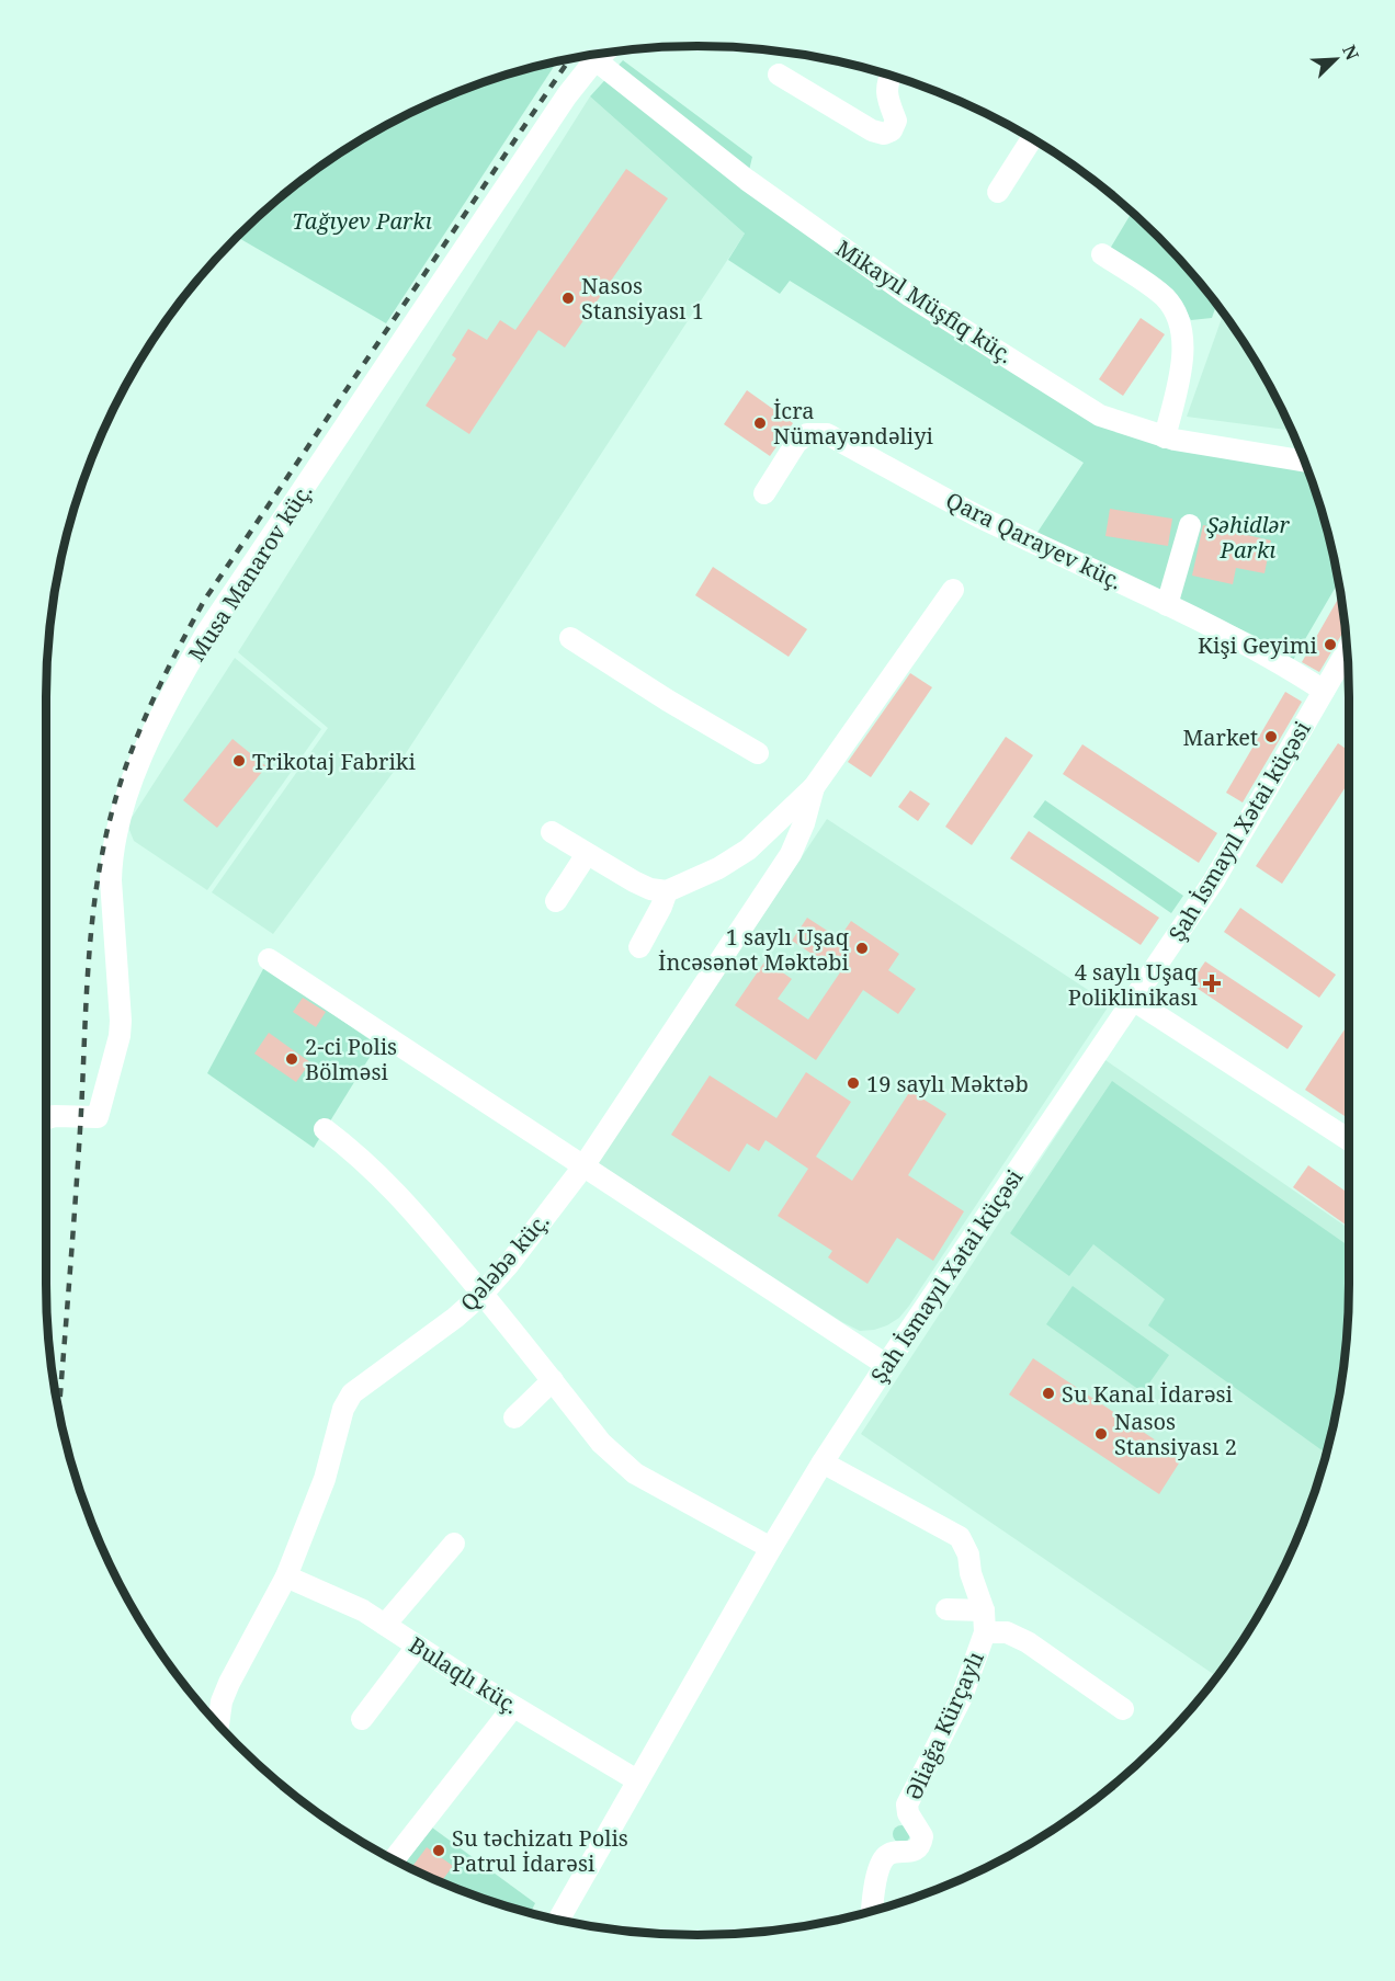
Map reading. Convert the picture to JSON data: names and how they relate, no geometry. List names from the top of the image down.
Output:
{
  "streets": {
    "street": [
      "Mikayıl Müşfiq küç.",
      "Qara Qarayev küç.",
      "Musa Manarov küç.",
      "Şah İsmayıl Xətai küçəsi",
      "Qələbə küç.",
      "Bulaqlı küç.",
      "Əliağa Kürçaylı"
    ]
  },
  "crossings": [
    ["Mikayıl Müşfiq küç.", "Musa Manarov küç."],
    ["Qara Qarayev küç.", "Şah İsmayıl Xətai küçəsi"],
    ["Şah İsmayıl Xətai küçəsi", "Bulaqlı küç."],
    ["Şah İsmayıl Xətai küçəsi", "Əliağa Kürçaylı"],
    ["Qələbə küç.", "Bulaqlı küç."]
  ],
  "parks": ["Tağıyev Parkı", "Şəhidlər Parkı"],
  "places": {
    "other": [
      "Nasos Stansiyası 1",
      "İcra Nümayəndəliyi",
      "Kişi Geyimi",
      "Market",
      "Trikotaj Fabriki",
      "1 saylı Uşaq İncəsənət Məktəbi",
      "2-ci Polis Bölməsi",
      "19 saylı Məktəb",
      "Su Kanal İdarəsi",
      "Nasos Stansiyası 2",
      "Su təchizatı Polis Patrul İdarəsi"
    ],
    "health": ["4 saylı Uşaq Poliklinikası"]
  },
  "north": "top right"
}
